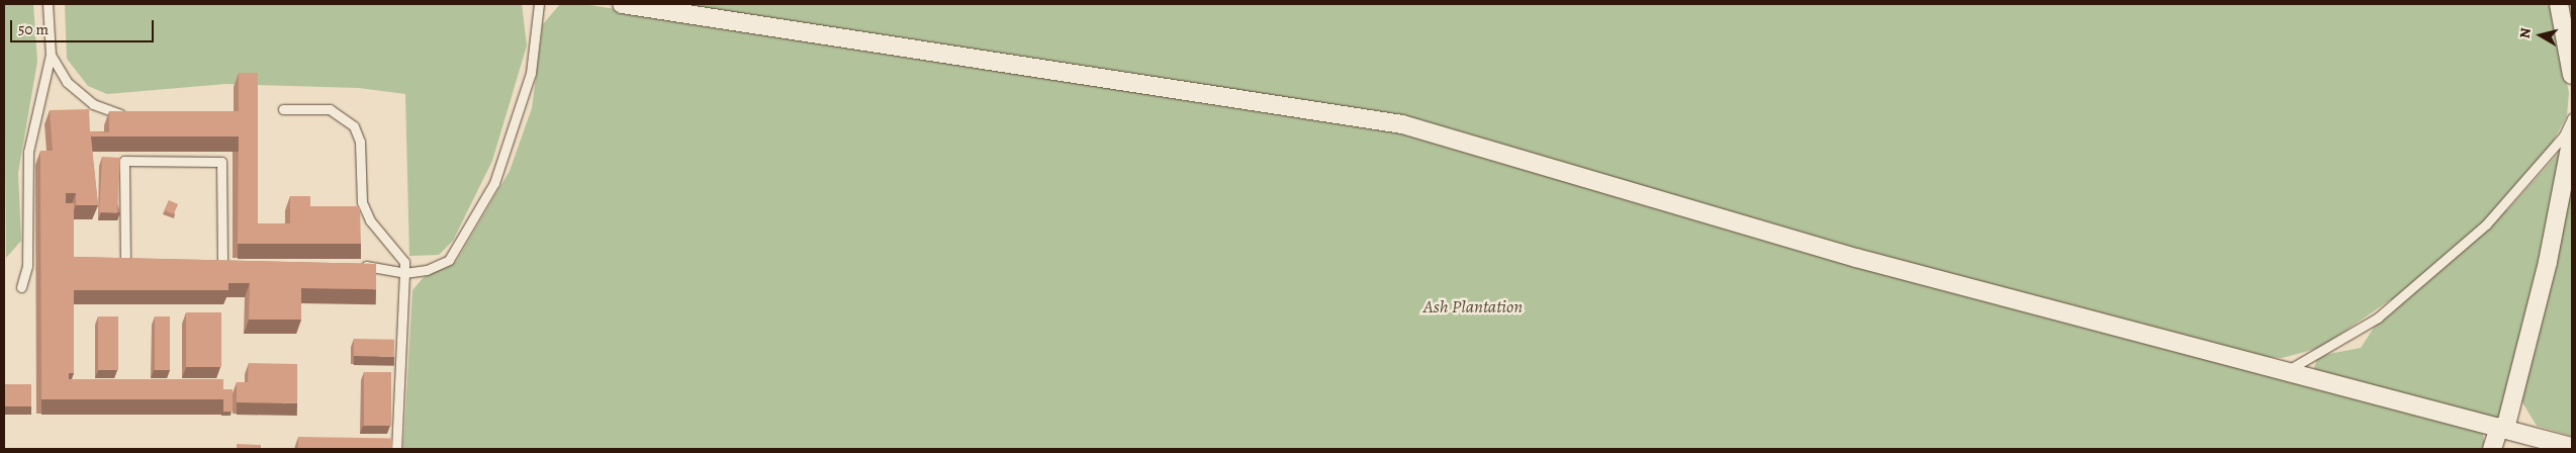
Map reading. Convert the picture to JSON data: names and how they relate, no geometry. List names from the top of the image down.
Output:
{
  "parks": ["Ash Plantation"],
  "scale_bar": "50 m",
  "north": "left"
}
